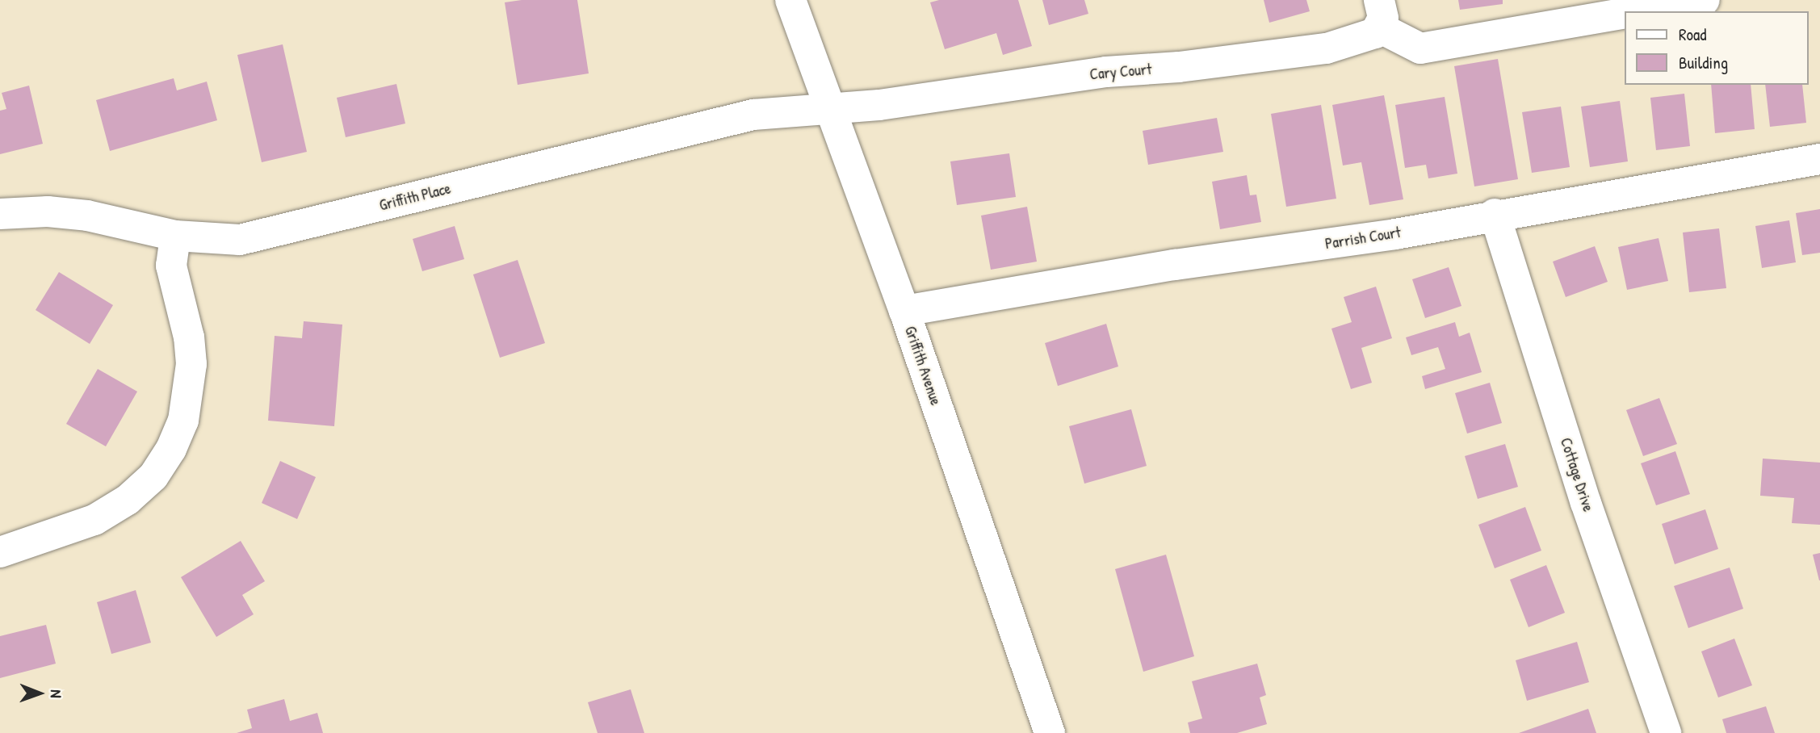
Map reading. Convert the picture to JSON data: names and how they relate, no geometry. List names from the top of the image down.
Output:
{
  "streets": {
    "street": [
      "Cary Court",
      "Griffith Place",
      "Parrish Court",
      "Griffith Avenue",
      "Cottage Drive"
    ]
  },
  "crossings": [
    ["Cary Court", "Griffith Place"],
    ["Cary Court", "Griffith Avenue"],
    ["Griffith Place", "Griffith Avenue"],
    ["Parrish Court", "Griffith Avenue"],
    ["Parrish Court", "Cottage Drive"]
  ],
  "legend": ["Road", "Building"],
  "north": "right"
}
